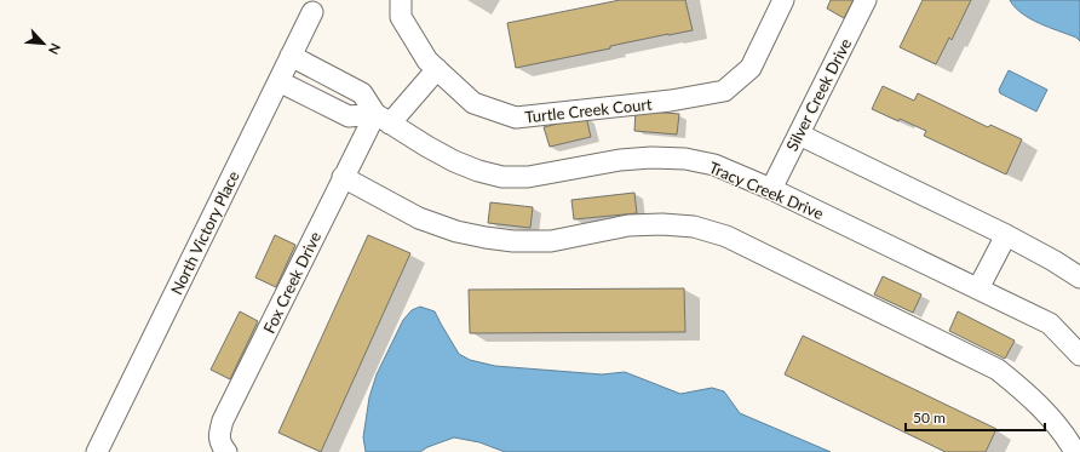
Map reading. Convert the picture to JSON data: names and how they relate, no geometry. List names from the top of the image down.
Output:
{
  "streets": {
    "street": [
      "Silver Creek Drive",
      "Turtle Creek Court",
      "Tracy Creek Drive",
      "North Victory Place",
      "Fox Creek Drive"
    ]
  },
  "crossings": [
    ["Silver Creek Drive", "Tracy Creek Drive"],
    ["Turtle Creek Court", "Fox Creek Drive"],
    ["Tracy Creek Drive", "North Victory Place"],
    ["Tracy Creek Drive", "Fox Creek Drive"]
  ],
  "scale_bar": "50 m",
  "north": "bottom right"
}
